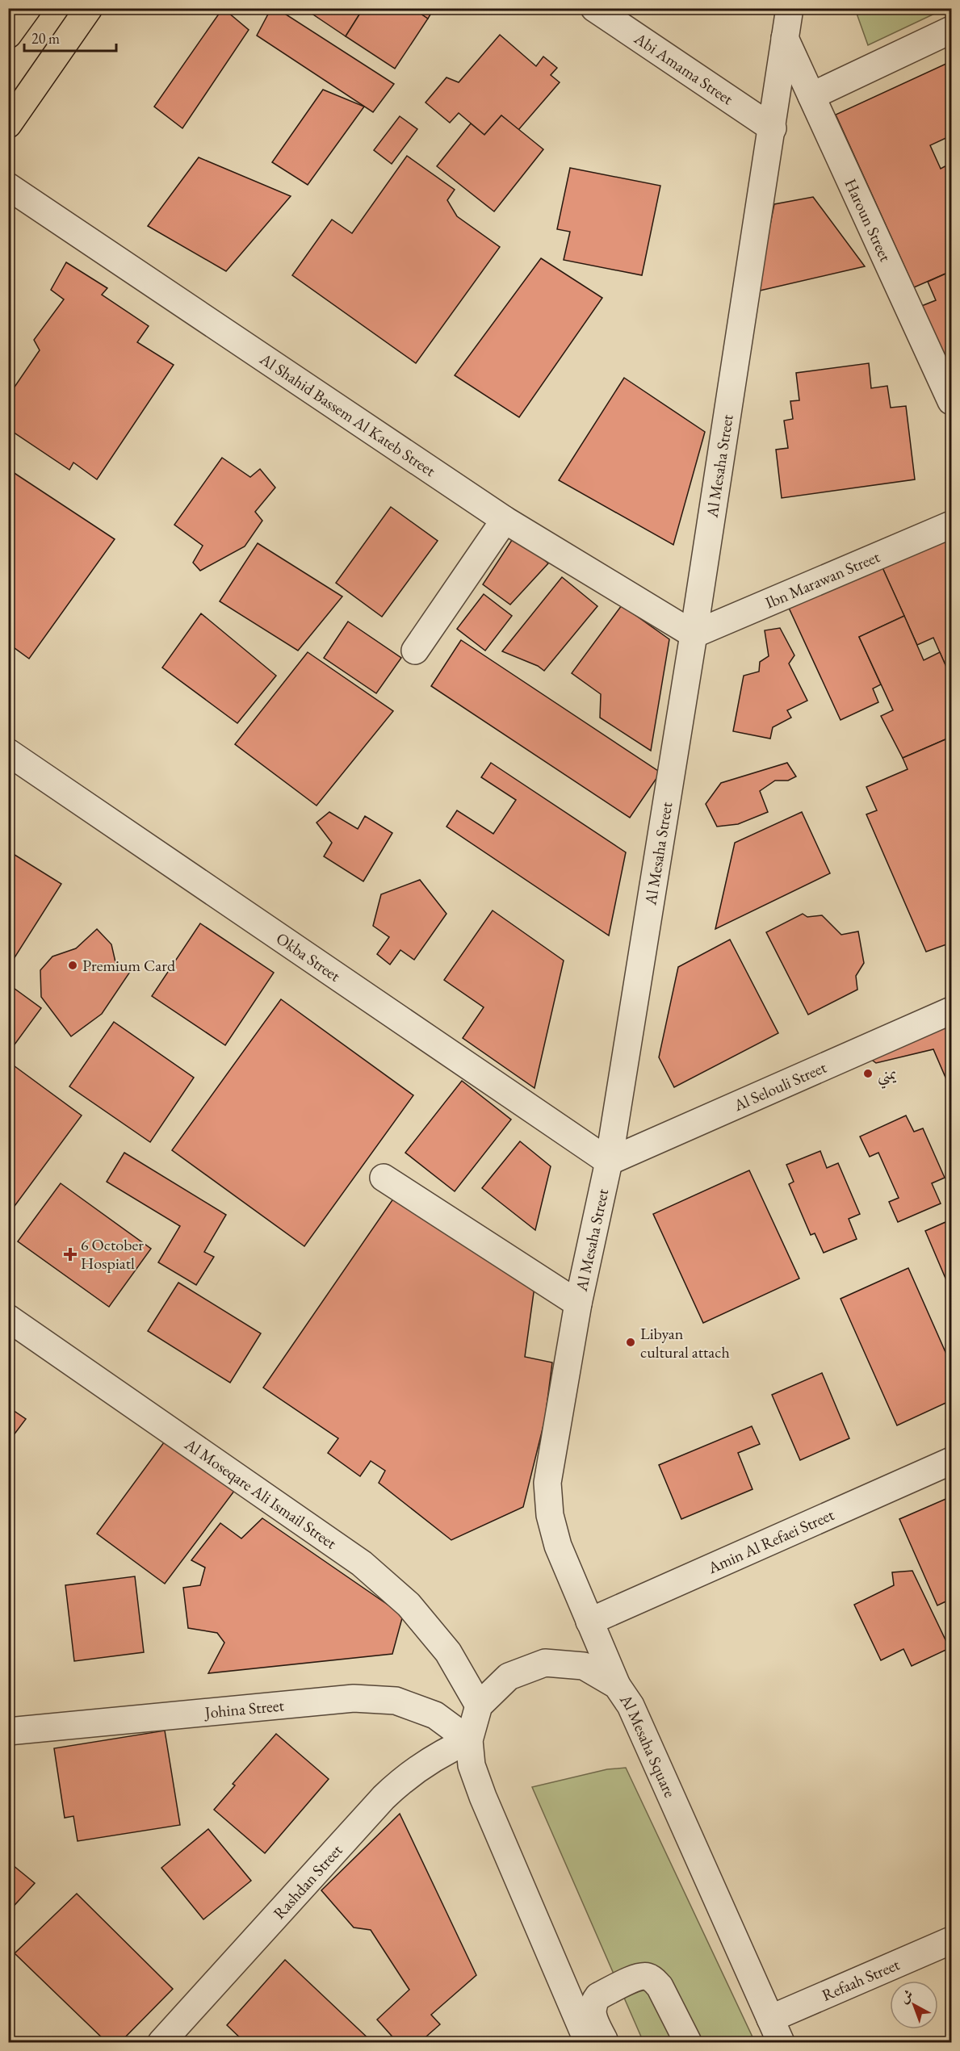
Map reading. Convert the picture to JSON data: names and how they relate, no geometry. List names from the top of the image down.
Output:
{
  "streets": {
    "street": [
      "Abi Amama Street",
      "Haroun Street",
      "Al Shahid Bassem Al Kateb Street",
      "Al Mesaha Street",
      "Ibn Marawan Street",
      "Okba Street",
      "Al Selouli Street",
      "Al Moseqare Ali Ismail Street",
      "Amin Al Refaei Street",
      "Johina Street",
      "Al Mesaha Square",
      "Rashdan Street",
      "Refaah Street"
    ]
  },
  "crossings": [
    ["Abi Amama Street", "Al Mesaha Street"],
    ["Haroun Street", "Al Mesaha Street"],
    ["Al Shahid Bassem Al Kateb Street", "Al Mesaha Street"],
    ["Al Shahid Bassem Al Kateb Street", "Ibn Marawan Street"],
    ["Al Mesaha Street", "Ibn Marawan Street"],
    ["Al Mesaha Street", "Okba Street"],
    ["Al Mesaha Street", "Al Selouli Street"],
    ["Al Mesaha Street", "Amin Al Refaei Street"],
    ["Al Mesaha Street", "Al Mesaha Square"],
    ["Okba Street", "Al Selouli Street"],
    ["Al Moseqare Ali Ismail Street", "Al Mesaha Square"],
    ["Johina Street", "Rashdan Street"],
    ["Al Mesaha Square", "Refaah Street"]
  ],
  "places": {
    "other": ["Premium Card", "يمني", "Libyan cultural attach"],
    "health": ["6 October Hospiatl"]
  },
  "scale_bar": "20 m",
  "north": "top left"
}
